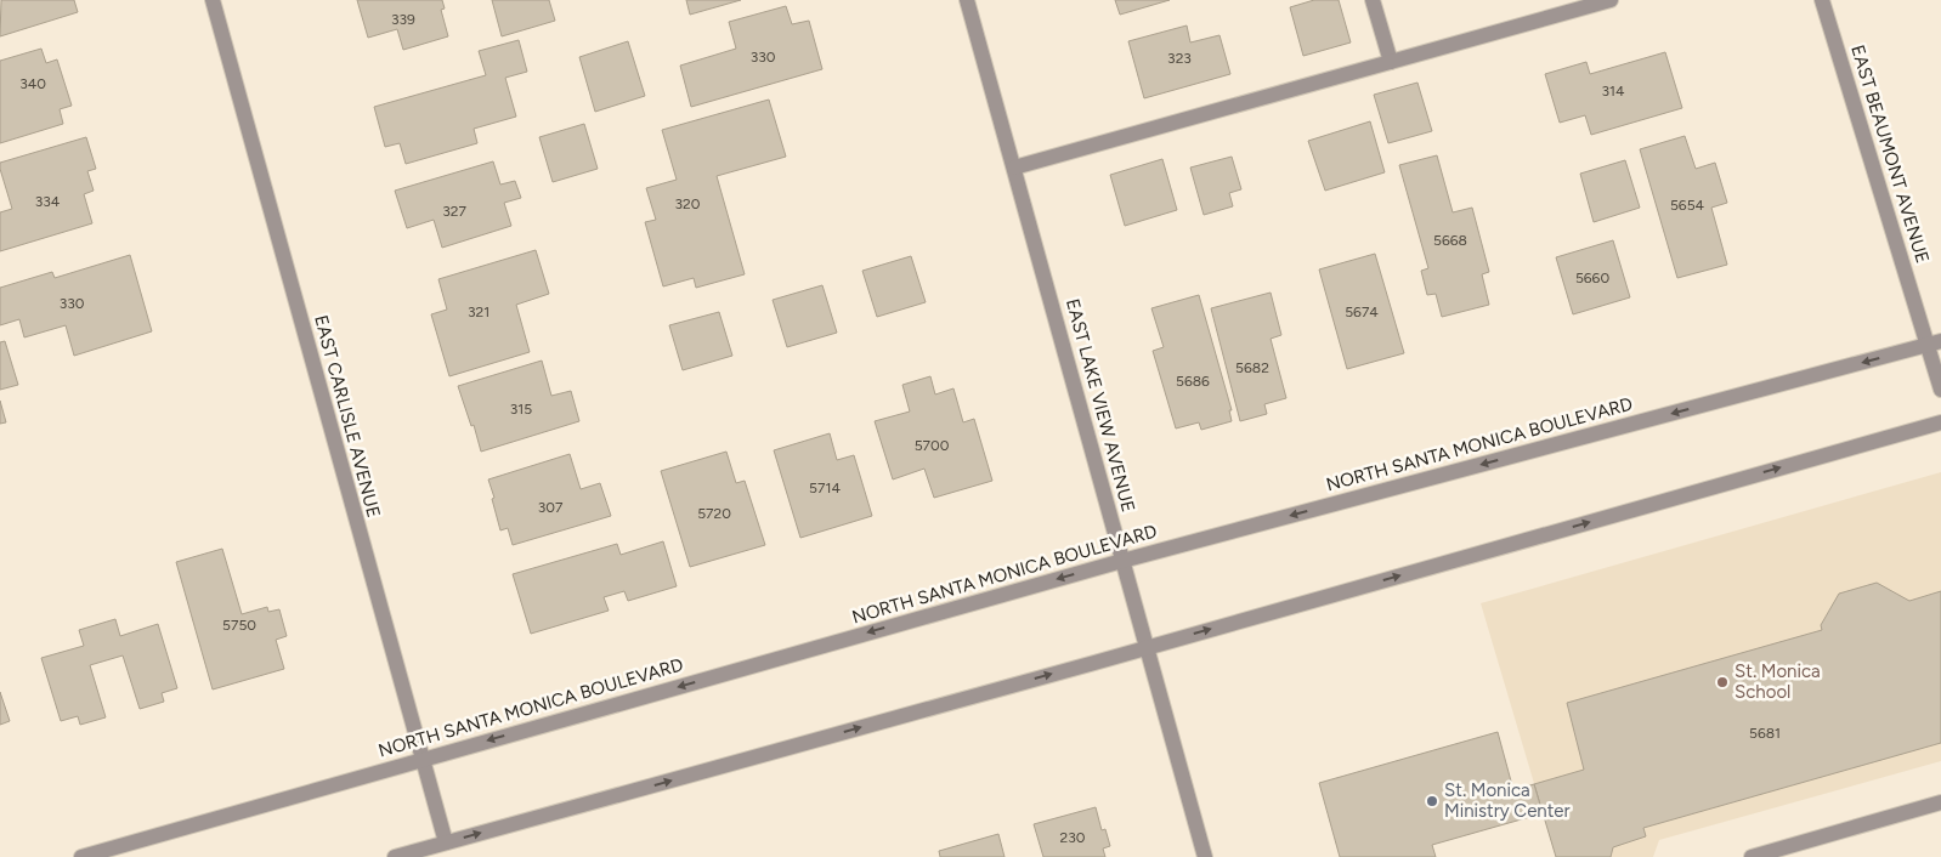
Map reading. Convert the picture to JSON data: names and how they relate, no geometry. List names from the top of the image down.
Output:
{
  "streets": {
    "street": [
      "EAST BEAUMONT AVENUE",
      "EAST LAKE VIEW AVENUE",
      "EAST CARLISLE AVENUE",
      "NORTH SANTA MONICA BOULEVARD"
    ]
  },
  "crossings": [
    ["EAST BEAUMONT AVENUE", "NORTH SANTA MONICA BOULEVARD"],
    ["EAST LAKE VIEW AVENUE", "NORTH SANTA MONICA BOULEVARD"],
    ["EAST CARLISLE AVENUE", "NORTH SANTA MONICA BOULEVARD"]
  ],
  "places": ["St. Monica School", "St. Monica Ministry Center"],
  "house_numbers": [
    "339",
    "330",
    "323",
    "340",
    "314",
    "334",
    "320",
    "5654",
    "327",
    "5668",
    "5660",
    "330",
    "321",
    "5674",
    "5682",
    "5686",
    "315",
    "5700",
    "5714",
    "307",
    "5720",
    "5750",
    "5681",
    "230"
  ]
}
